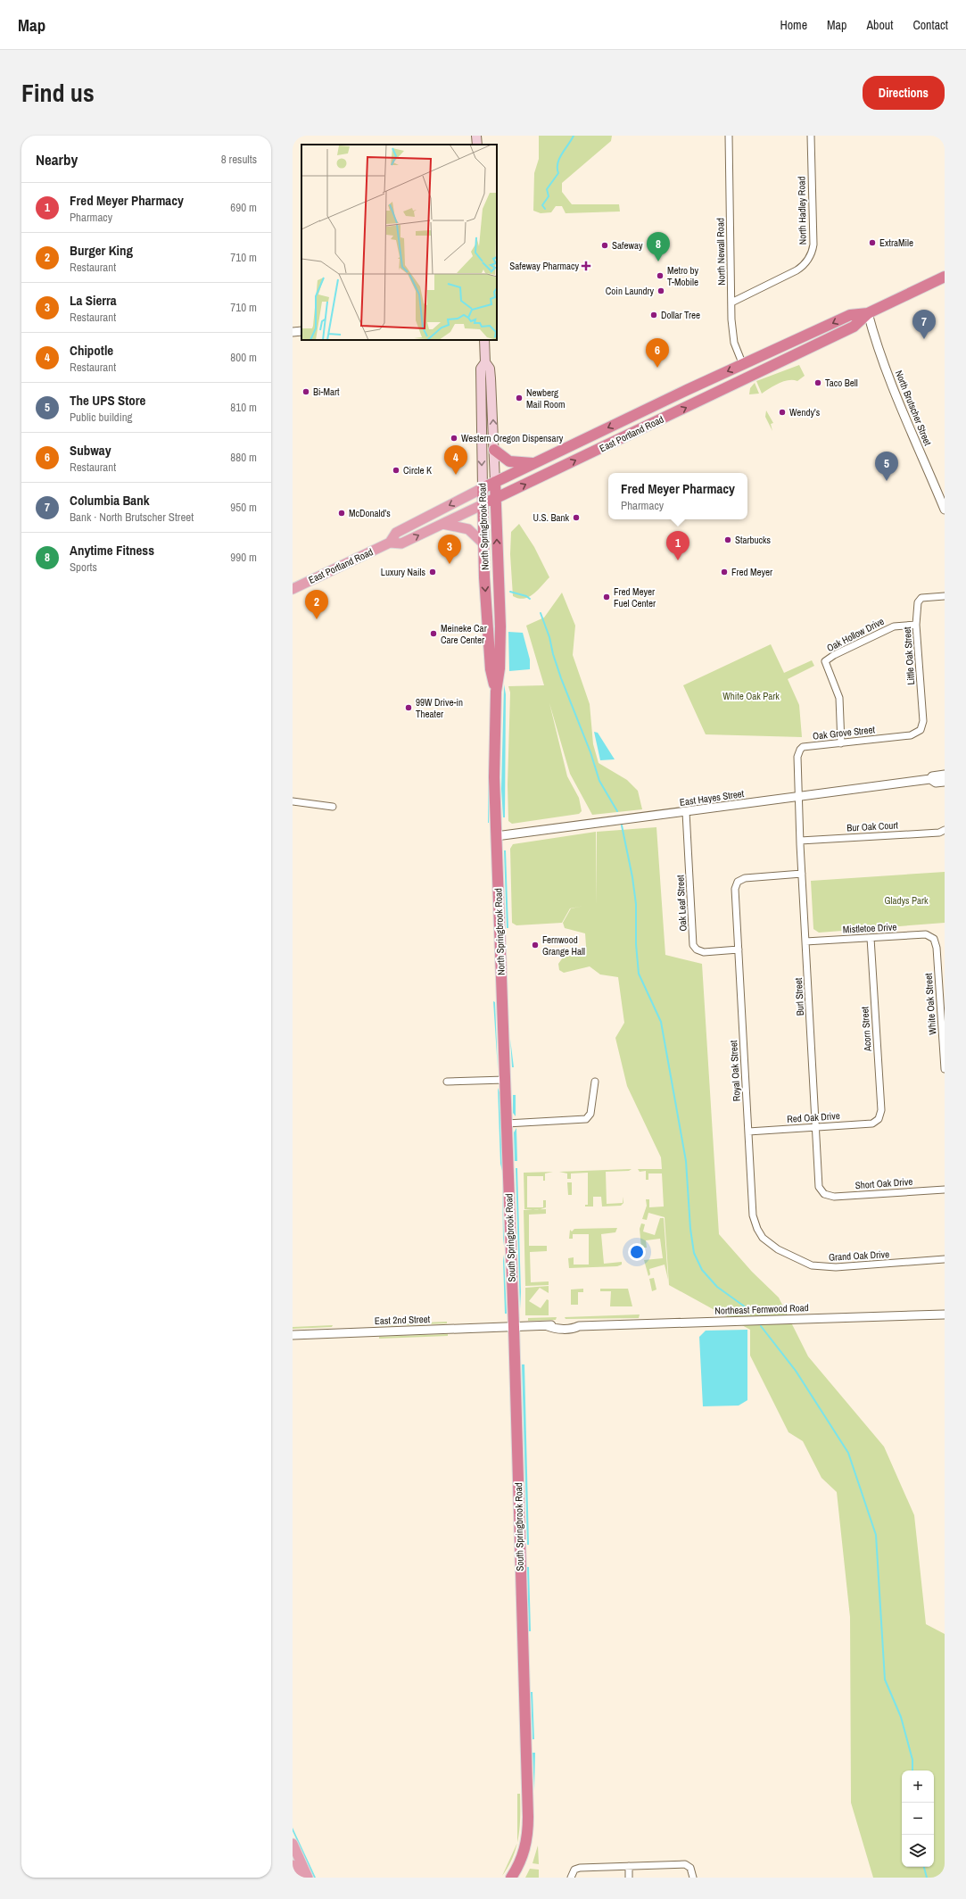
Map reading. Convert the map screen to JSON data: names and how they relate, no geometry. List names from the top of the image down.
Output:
{
  "streets": {
    "highway": ["East Portland Road", "North Springbrook Road", "South Springbrook Road"],
    "street": [
      "North Hadley Road",
      "North Newall Road",
      "North Brutscher Street",
      "Oak Hollow Drive",
      "Little Oak Street",
      "Oak Grove Street",
      "East Hayes Street",
      "Bur Oak Court",
      "Oak Leaf Street",
      "Mistletoe Drive",
      "Burl Street",
      "White Oak Street",
      "Acorn Street",
      "Royal Oak Street",
      "Red Oak Drive",
      "Short Oak Drive",
      "Grand Oak Drive",
      "Northeast Fernwood Road",
      "East 2nd Street"
    ]
  },
  "crossings": [
    ["North Hadley Road", "North Newall Road"],
    ["North Newall Road", "East Portland Road"],
    ["North Brutscher Street", "East Portland Road"],
    ["East Portland Road", "North Springbrook Road"],
    ["North Springbrook Road", "East Hayes Street"],
    ["North Springbrook Road", "South Springbrook Road"],
    ["Oak Hollow Drive", "Little Oak Street"],
    ["Oak Hollow Drive", "Oak Grove Street"],
    ["Little Oak Street", "Oak Grove Street"],
    ["Oak Grove Street", "East Hayes Street"],
    ["Oak Grove Street", "Burl Street"],
    ["East Hayes Street", "Oak Leaf Street"],
    ["East Hayes Street", "Burl Street"],
    ["Bur Oak Court", "Burl Street"],
    ["Oak Leaf Street", "Royal Oak Street"],
    ["Mistletoe Drive", "Burl Street"],
    ["Mistletoe Drive", "White Oak Street"],
    ["Mistletoe Drive", "Acorn Street"],
    ["Burl Street", "Royal Oak Street"],
    ["Burl Street", "Red Oak Drive"],
    ["Burl Street", "Short Oak Drive"],
    ["Acorn Street", "Red Oak Drive"],
    ["Royal Oak Street", "Red Oak Drive"],
    ["Royal Oak Street", "Grand Oak Drive"],
    ["South Springbrook Road", "Northeast Fernwood Road"],
    ["South Springbrook Road", "East 2nd Street"],
    ["Northeast Fernwood Road", "East 2nd Street"]
  ],
  "parks": ["White Oak Park", "Gladys Park"],
  "places": {
    "other": [
      "ExtraMile",
      "Safeway",
      "Metro by T-Mobile",
      "Coin Laundry",
      "Dollar Tree",
      "Taco Bell",
      "Bi-Mart",
      "Newberg Mail Room",
      "Wendy's",
      "Western Oregon Dispensary",
      "Circle K",
      "McDonald's",
      "U.S. Bank",
      "Starbucks",
      "Luxury Nails",
      "Fred Meyer",
      "Fred Meyer Fuel Center",
      "Meineke Car Care Center",
      "99W Drive-in Theater",
      "Fernwood Grange Hall"
    ],
    "health": ["Safeway Pharmacy"]
  },
  "page": {
    "header": "Map",
    "nav": [
      "Home",
      "Map",
      "About",
      "Contact"
    ],
    "title": "Find us",
    "buttons": "Directions",
    "heading": ["Nearby", "8 results"],
    "list": [
      {
        "mark": "1",
        "name": "Fred Meyer Pharmacy",
        "note": "Pharmacy",
        "value": "690 m"
      },
      {
        "mark": "2",
        "name": "Burger King",
        "note": "Restaurant",
        "value": "710 m"
      },
      {
        "mark": "3",
        "name": "La Sierra",
        "note": "Restaurant",
        "value": "710 m"
      },
      {
        "mark": "4",
        "name": "Chipotle",
        "note": "Restaurant",
        "value": "800 m"
      },
      {
        "mark": "5",
        "name": "The UPS Store",
        "note": "Public building",
        "value": "810 m"
      },
      {
        "mark": "6",
        "name": "Subway",
        "note": "Restaurant",
        "value": "880 m"
      },
      {
        "mark": "7",
        "name": "Columbia Bank",
        "note": "Bank · North Brutscher Street",
        "value": "950 m"
      },
      {
        "mark": "8",
        "name": "Anytime Fitness",
        "note": "Sports",
        "value": "990 m"
      }
    ],
    "pins": [
      "8",
      "7",
      "6",
      "4",
      "5",
      "1",
      "3",
      "2"
    ],
    "popup": ["Fred Meyer Pharmacy", "Pharmacy"],
    "map_buttons": ["+", "−"]
  }
}
